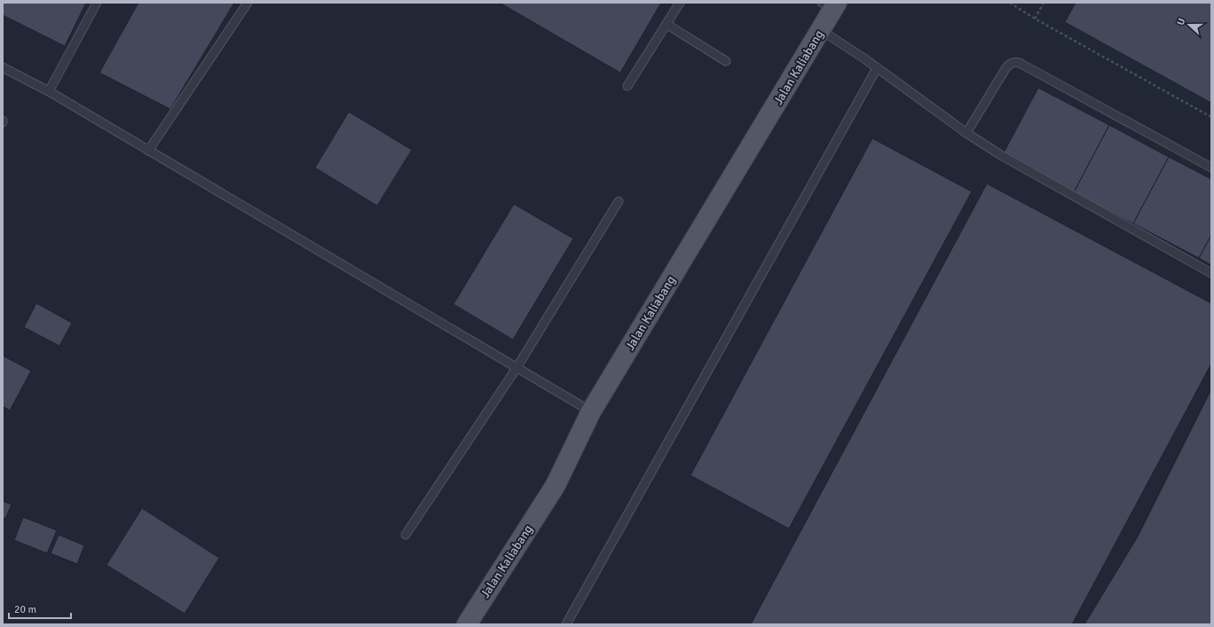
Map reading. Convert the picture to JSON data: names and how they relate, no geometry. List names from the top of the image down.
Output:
{
  "streets": {
    "main road": ["Jalan Kaliabang"]
  },
  "scale_bar": "20 m",
  "north": "left"
}
